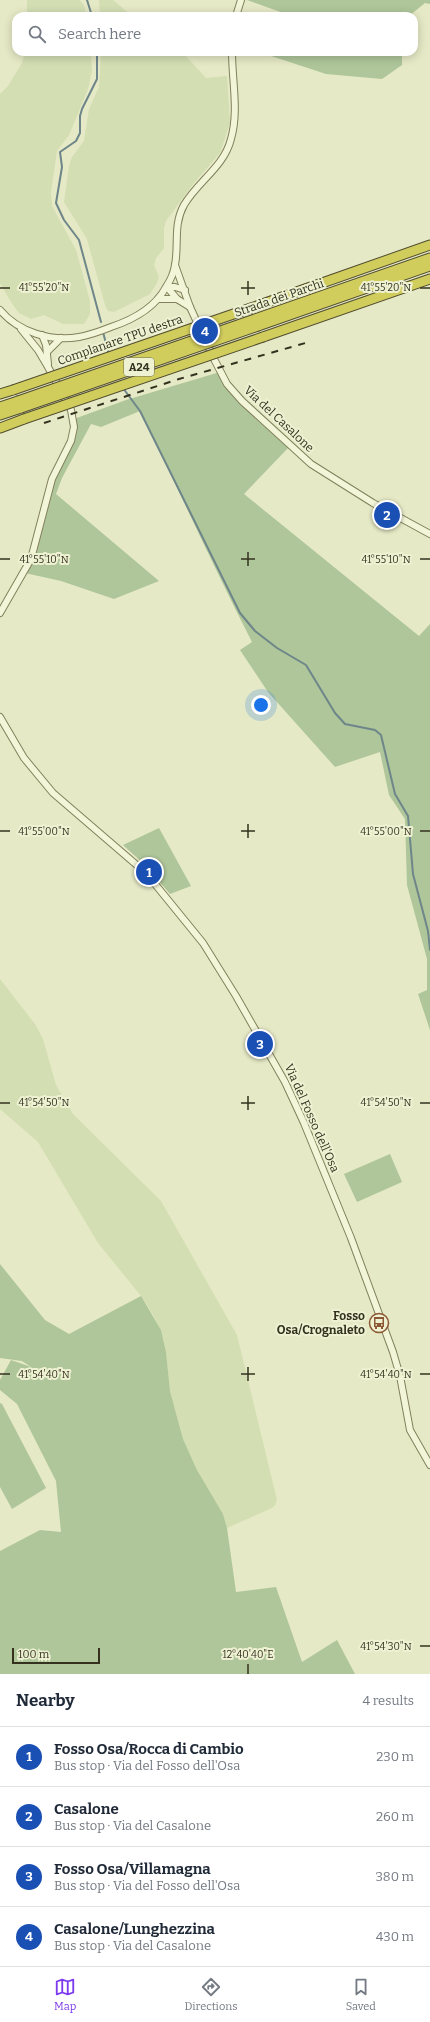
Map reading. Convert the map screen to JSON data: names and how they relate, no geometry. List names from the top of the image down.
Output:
{
  "streets": {
    "highway": ["Strada dei Parchi", "Complanare TPU destra", "A24"],
    "street": ["Via del Casalone", "Via del Fosso dell'Osa"]
  },
  "places": {
    "bus stop": ["Fosso Osa/Crognaleto"]
  },
  "scale_bar": "100 m",
  "page": {
    "search": "Search here",
    "pins": [
      "4",
      "2",
      "1",
      "3"
    ],
    "scale": "100 m",
    "heading": ["Nearby", "4 results"],
    "list": [
      {
        "mark": "1",
        "name": "Fosso Osa/Rocca di Cambio",
        "note": "Bus stop · Via del Fosso dell'Osa",
        "value": "230 m"
      },
      {
        "mark": "2",
        "name": "Casalone",
        "note": "Bus stop · Via del Casalone",
        "value": "260 m"
      },
      {
        "mark": "3",
        "name": "Fosso Osa/Villamagna",
        "note": "Bus stop · Via del Fosso dell'Osa",
        "value": "380 m"
      },
      {
        "mark": "4",
        "name": "Casalone/Lunghezzina",
        "note": "Bus stop · Via del Casalone",
        "value": "430 m"
      }
    ],
    "nav": ["Map", "Directions", "Saved"]
  },
  "coordinates": [
    "41°55'20\"N",
    "41°55'10\"N",
    "41°55'00\"N",
    "41°54'50\"N",
    "41°54'40\"N",
    "41°54'30\"N",
    "12°40'40\"E"
  ]
}
